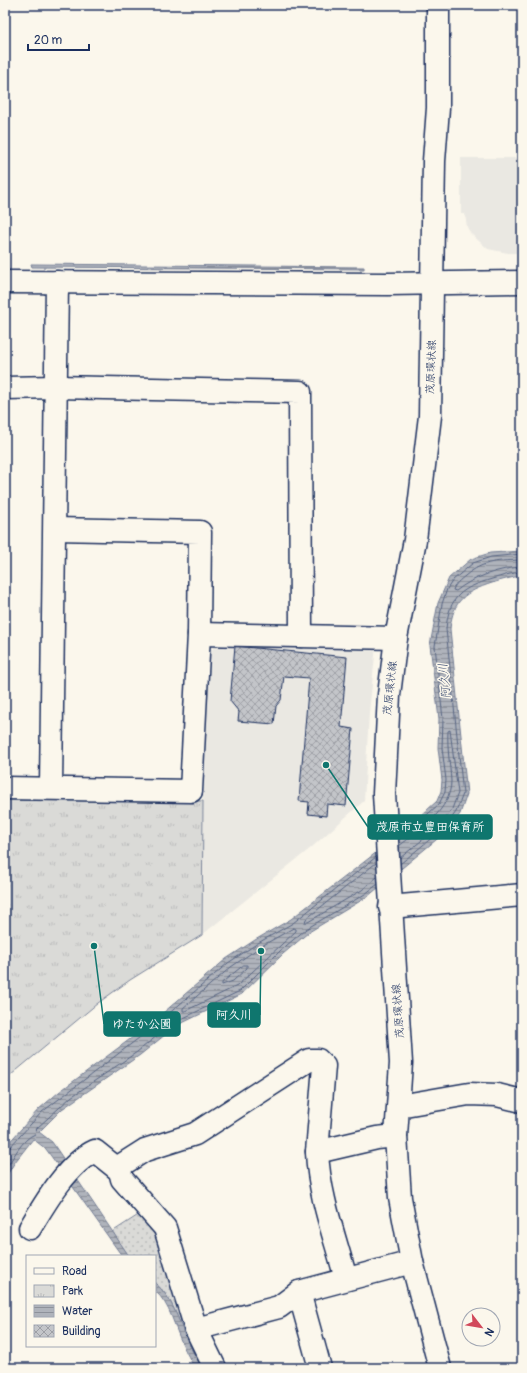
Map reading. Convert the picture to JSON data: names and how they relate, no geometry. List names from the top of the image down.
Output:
{
  "streets": {
    "street": ["茂原環状線"]
  },
  "water": ["阿久川"],
  "places": ["茂原市立豊田保育所", "ゆたか公園", "阿久川"],
  "legend": [
    "Road",
    "Park",
    "Water",
    "Building"
  ],
  "scale_bar": "20 m",
  "north": "bottom right"
}
